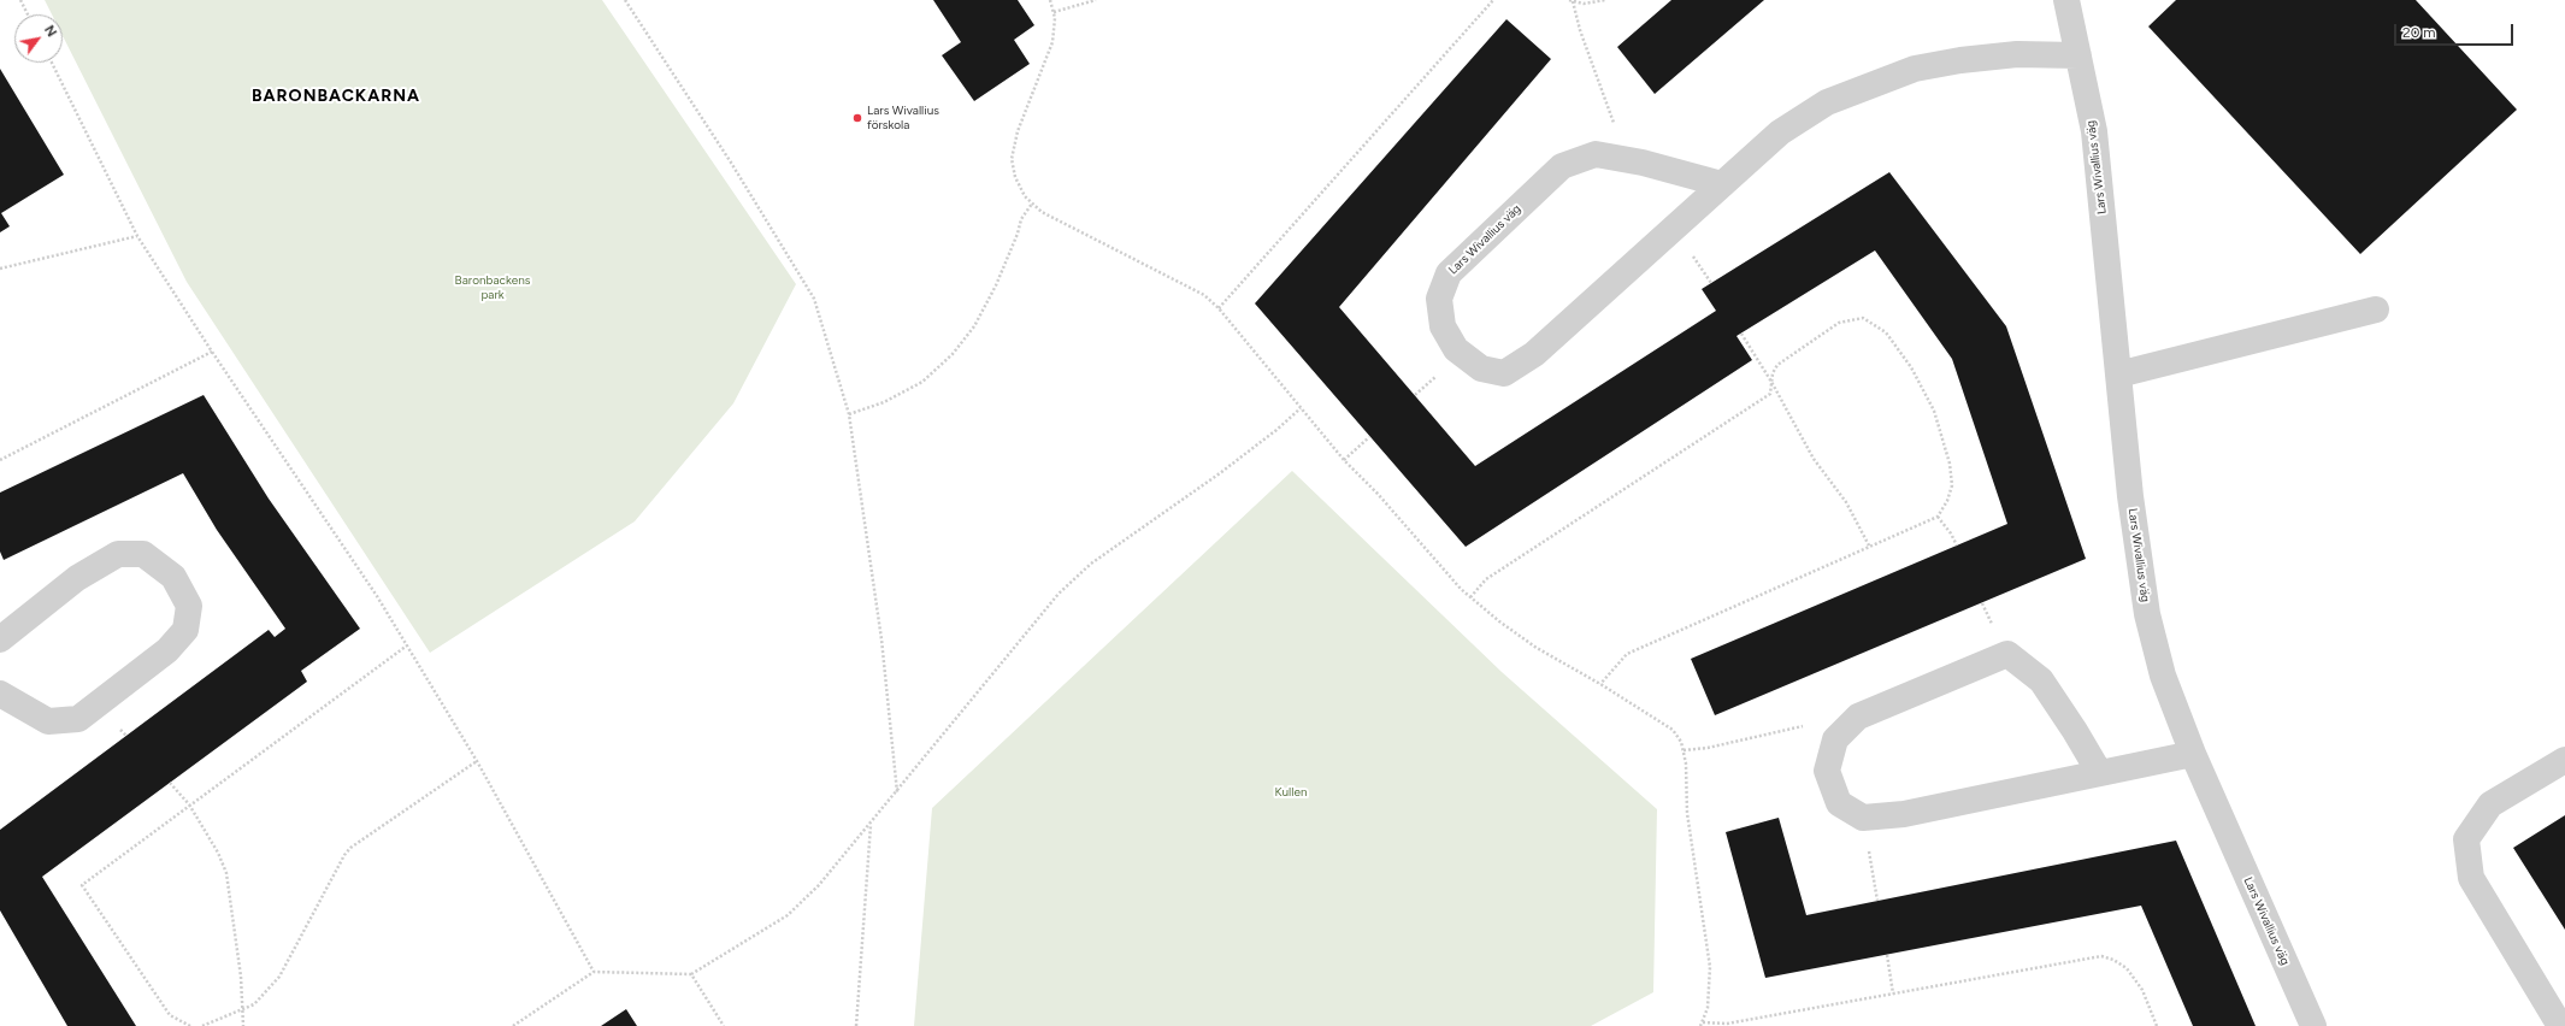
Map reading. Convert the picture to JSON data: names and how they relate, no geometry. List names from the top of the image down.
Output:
{
  "streets": {
    "street": ["Lars Wivallius väg"]
  },
  "districts": ["BARONBACKARNA"],
  "parks": ["Baronbackens park", "Kullen"],
  "places": ["Lars Wivallius förskola"],
  "scale_bar": "20 m",
  "north": "top right"
}
